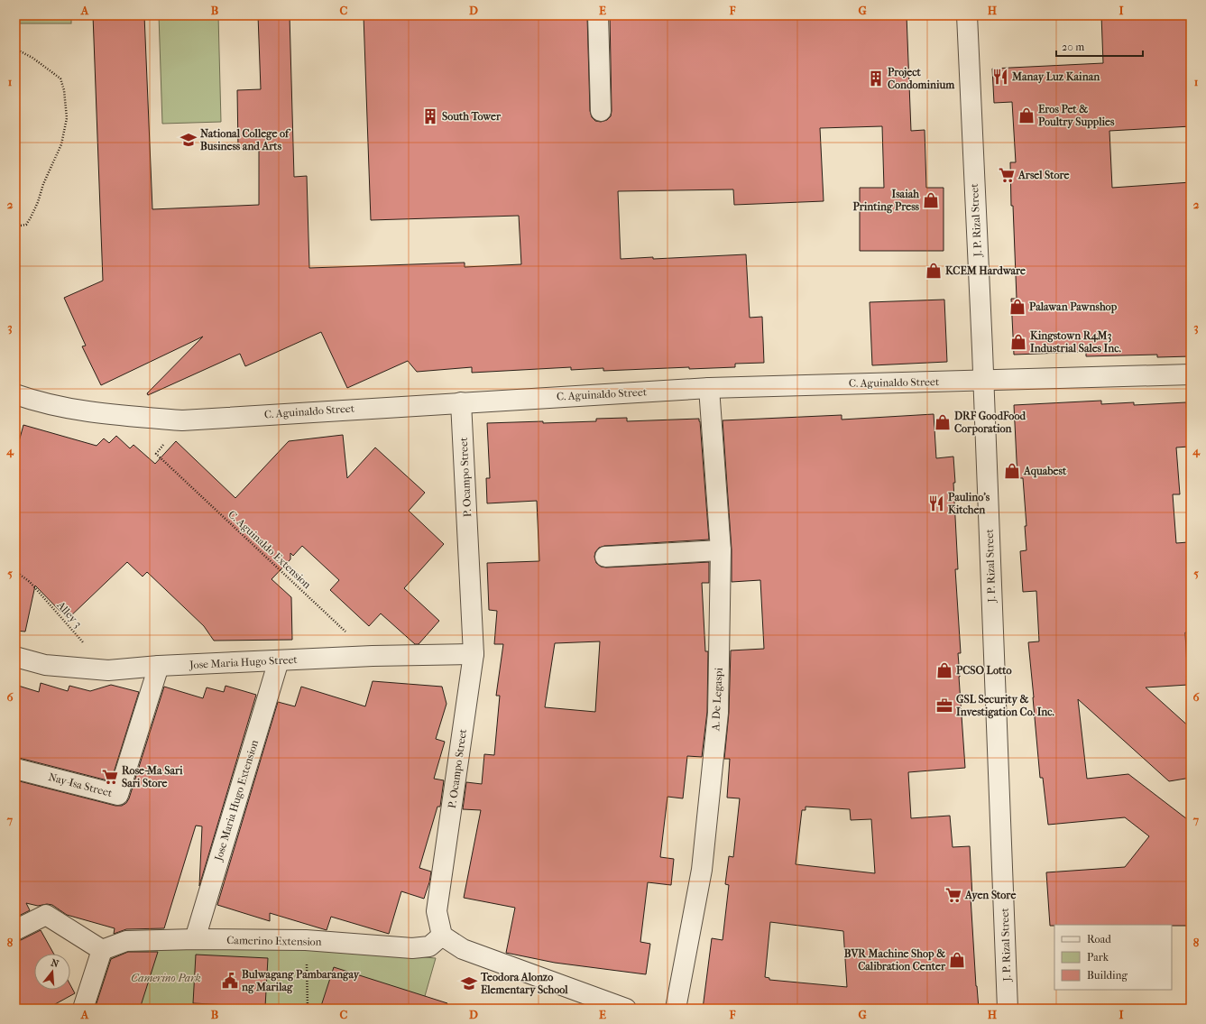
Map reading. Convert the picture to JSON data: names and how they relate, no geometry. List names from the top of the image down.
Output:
{
  "streets": {
    "street": [
      "J. P. Rizal Street",
      "C. Aguinaldo Street",
      "P. Ocampo Street",
      "Jose Maria Hugo Street",
      "A. De Legaspi",
      "Nay-Isa Street",
      "Jose Maria Hugo Extension",
      "Camerino Extension"
    ],
    "path": ["C. Aguinaldo Extension", "Alley 3"]
  },
  "crossings": [
    ["J. P. Rizal Street", "C. Aguinaldo Street"],
    ["C. Aguinaldo Street", "P. Ocampo Street"],
    ["C. Aguinaldo Street", "A. De Legaspi"],
    ["P. Ocampo Street", "Jose Maria Hugo Street"],
    ["P. Ocampo Street", "Camerino Extension"],
    ["C. Aguinaldo Extension", "Jose Maria Hugo Street"],
    ["Alley 3", "Jose Maria Hugo Street"],
    ["Jose Maria Hugo Street", "Nay-Isa Street"],
    ["Jose Maria Hugo Street", "Jose Maria Hugo Extension"],
    ["Jose Maria Hugo Extension", "Camerino Extension"]
  ],
  "parks": ["Camerino Park"],
  "places": {
    "restaurant": ["Manay Luz Kainan", "Paulino's Kitchen"],
    "building": ["Project Condominium", "South Tower"],
    "shop": [
      "Eros Pet & Poultry Supplies",
      "Isaiah Printing Press",
      "KCEM Hardware",
      "Palawan Pawnshop",
      "Kingstown R4M3 Industrial Sales Inc.",
      "DRF GoodFood Corporation",
      "Aquabest",
      "PCSO Lotto",
      "BVR Machine Shop & Calibration Center"
    ],
    "school or university": ["National College of Business and Arts", "Teodora Alonzo Elementary School"],
    "supermarket": ["Arsel Store", "Rose-Ma Sari Sari Store", "Ayen Store"],
    "office": ["GSL Security & Investigation Co. Inc."],
    "public building": ["Bulwagang Pambarangay ng Marilag"]
  },
  "legend": ["Road", "Park", "Building"],
  "scale_bar": "20 m",
  "north": "top",
  "grid": {
    "columns": [
      "A",
      "B",
      "C",
      "D",
      "E",
      "F",
      "G",
      "H",
      "I"
    ],
    "rows": [
      "1",
      "2",
      "3",
      "4",
      "5",
      "6",
      "7",
      "8"
    ]
  }
}
